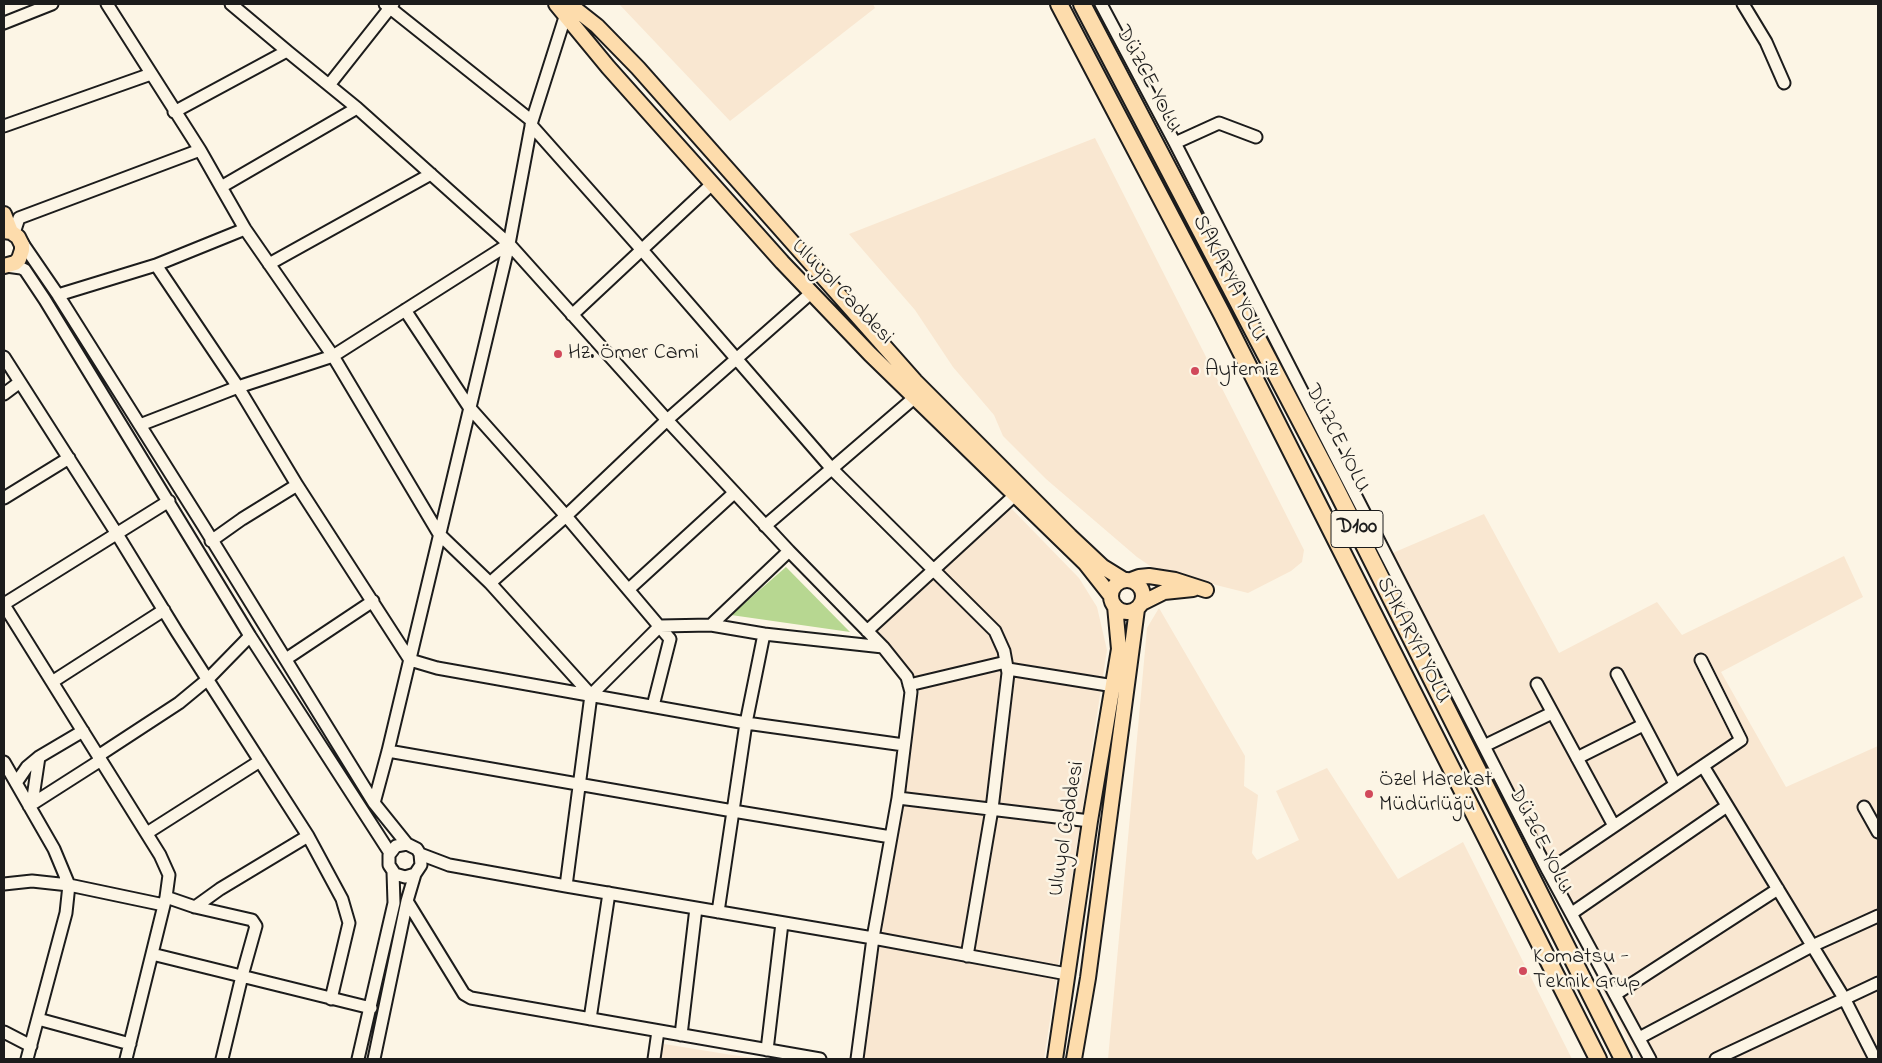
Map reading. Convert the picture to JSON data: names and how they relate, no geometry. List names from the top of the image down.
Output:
{
  "streets": {
    "highway": ["DÜZCE YOLU", "SAKARYA YOLU", "D100"],
    "main road": ["Uluyol Caddesi"]
  },
  "places": [
    "Hz. Ömer Cami",
    "Aytemiz",
    "Özel Harekat Müdürlüğü",
    "Komatsu - Teknik Grup"
  ]
}
